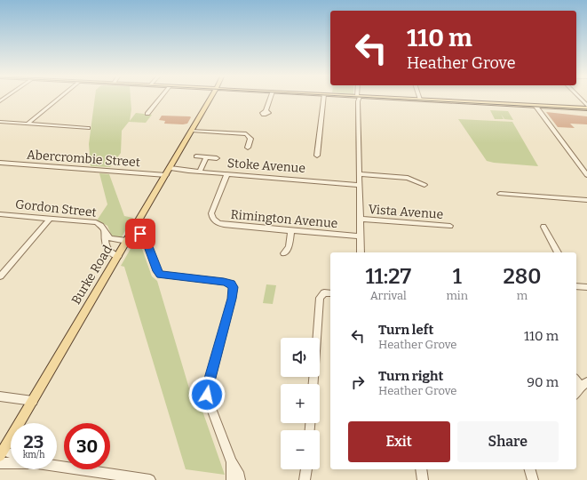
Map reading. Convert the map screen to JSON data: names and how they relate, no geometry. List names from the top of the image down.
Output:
{
  "streets": {
    "main road": ["Burke Road"],
    "street": [
      "Abercrombie Street",
      "Stoke Avenue",
      "Gordon Street",
      "Vista Avenue",
      "Rimington Avenue"
    ]
  },
  "crossings": [
    ["Abercrombie Street", "Stoke Avenue"],
    ["Abercrombie Street", "Burke Road"],
    ["Stoke Avenue", "Rimington Avenue"],
    ["Stoke Avenue", "Burke Road"],
    ["Gordon Street", "Burke Road"]
  ],
  "page": {
    "turn": ["110 m", "Heather Grove"],
    "eta": [
      "11:27",
      "Arrival",
      "1",
      "min",
      "280",
      "m"
    ],
    "list": [
      {
        "name": "Turn left",
        "note": "Heather Grove",
        "value": "110 m"
      },
      {
        "name": "Turn right",
        "note": "Heather Grove",
        "value": "90 m"
      }
    ],
    "map_buttons": ["+", "−"],
    "buttons": ["Exit", "Share"],
    "speed": "23 km/h",
    "limit": "30"
  }
}
